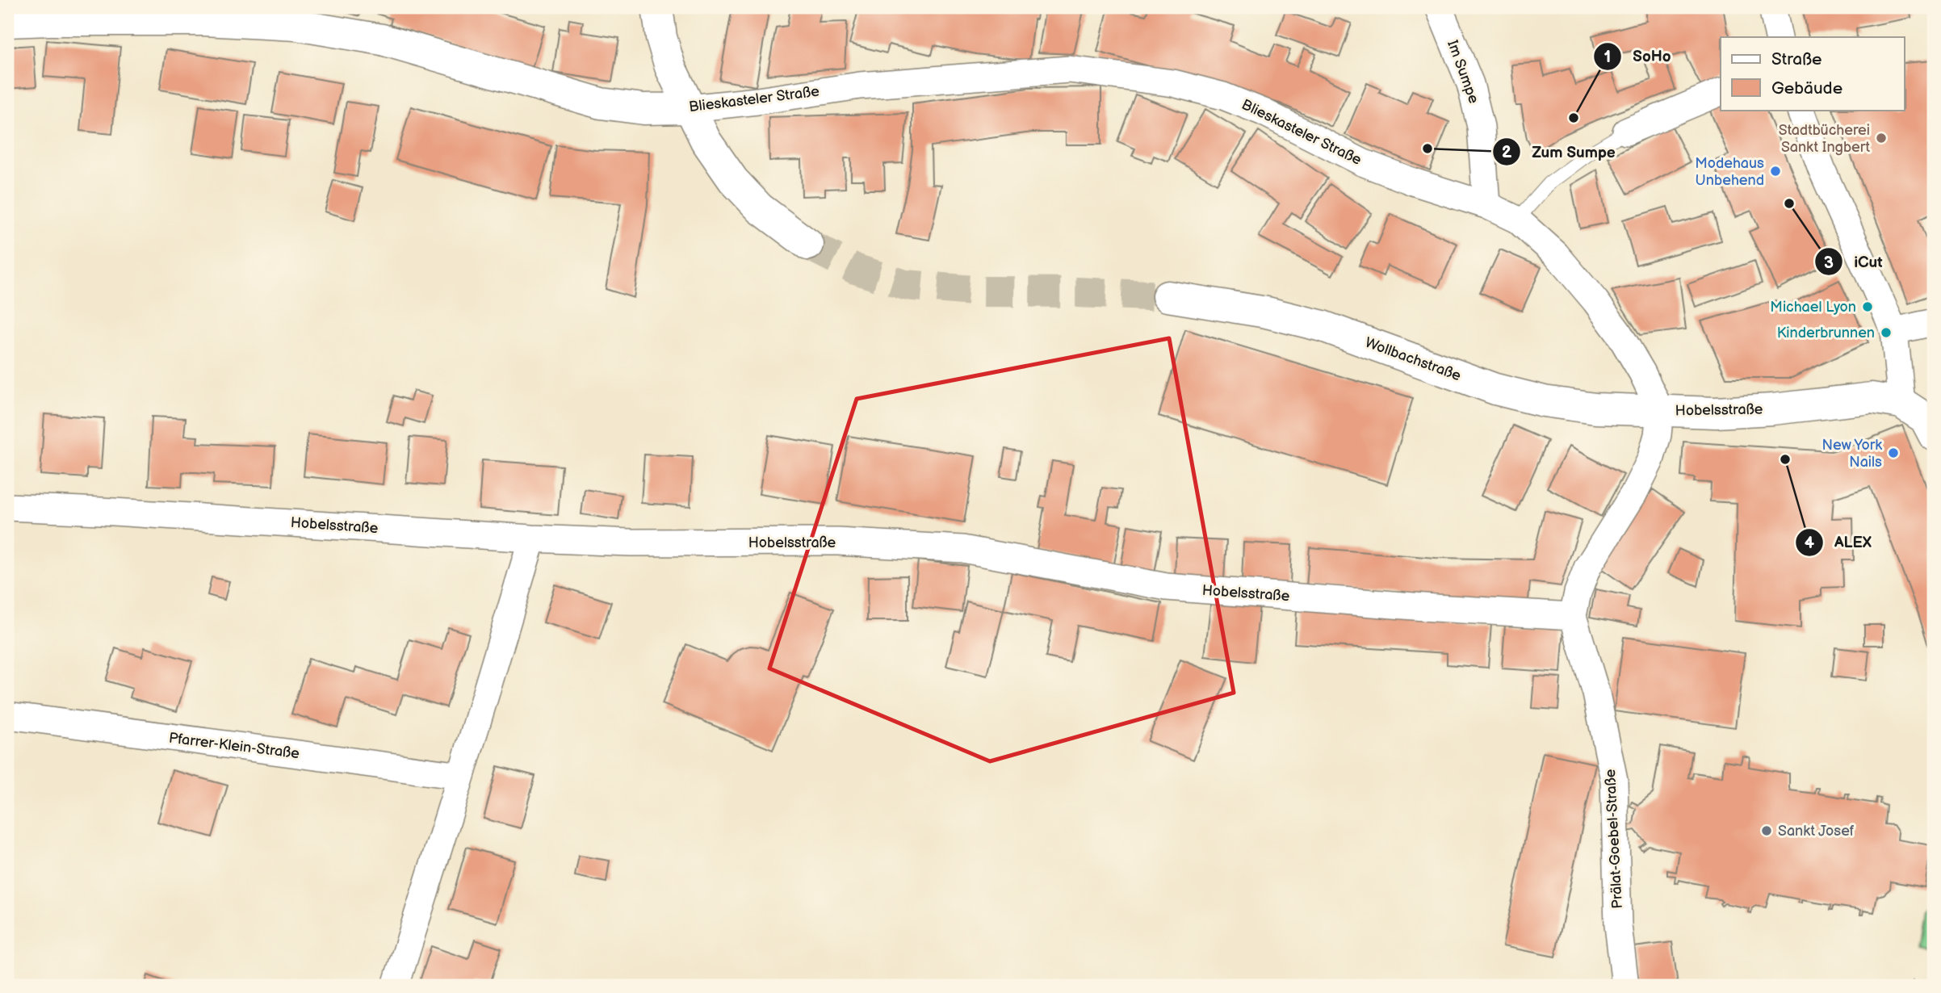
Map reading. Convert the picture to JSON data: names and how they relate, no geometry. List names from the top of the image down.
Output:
{
  "streets": {
    "main road": ["Blieskasteler Straße", "Wollbachstraße", "Hobelsstraße"],
    "street": ["Im Sumpe", "Pfarrer-Klein-Straße", "Prälat-Goebel-Straße"]
  },
  "crossings": [
    ["Im Sumpe", "Blieskasteler Straße"],
    ["Blieskasteler Straße", "Wollbachstraße"],
    ["Blieskasteler Straße", "Hobelsstraße"],
    ["Wollbachstraße", "Hobelsstraße"],
    ["Hobelsstraße", "Prälat-Goebel-Straße"]
  ],
  "places": [
    "SoHo",
    "Stadtbücherei Sankt Ingbert",
    "Zum Sumpe",
    "Modehaus Unbehend",
    "iCut",
    "Michael Lyon",
    "Kinderbrunnen",
    "New York Nails",
    "ALEX",
    "Sankt Josef"
  ],
  "legend": ["Straße", "Gebäude"]
}
